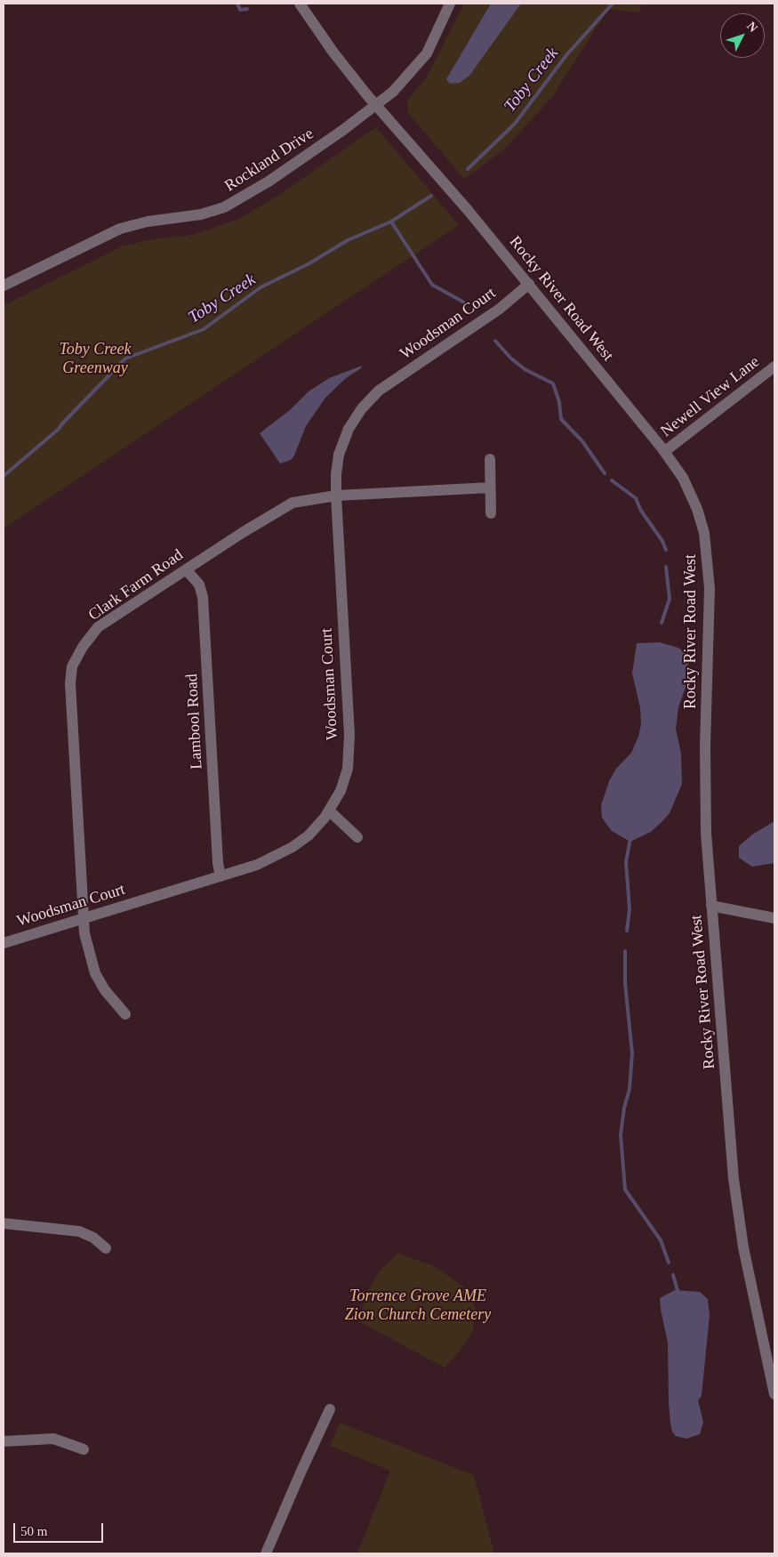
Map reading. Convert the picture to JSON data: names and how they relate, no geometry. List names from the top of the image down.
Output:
{
  "streets": {
    "street": [
      "Rockland Drive",
      "Rocky River Road West",
      "Woodsman Court",
      "Newell View Lane",
      "Clark Farm Road",
      "Lambool Road"
    ]
  },
  "crossings": [
    ["Rockland Drive", "Rocky River Road West"],
    ["Rocky River Road West", "Woodsman Court"],
    ["Rocky River Road West", "Newell View Lane"],
    ["Woodsman Court", "Clark Farm Road"],
    ["Woodsman Court", "Lambool Road"],
    ["Clark Farm Road", "Lambool Road"]
  ],
  "water": ["Toby Creek"],
  "parks": ["Toby Creek Greenway", "Torrence Grove AME Zion Church Cemetery"],
  "scale_bar": "50 m",
  "north": "top right"
}
